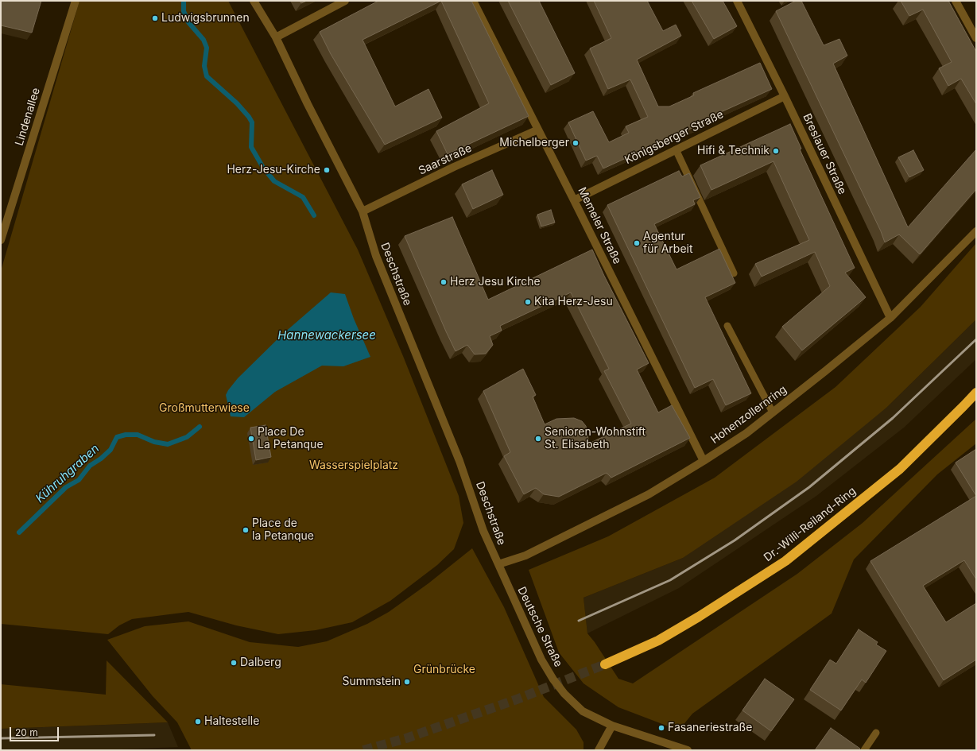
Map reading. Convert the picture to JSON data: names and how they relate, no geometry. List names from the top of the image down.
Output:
{
  "streets": {
    "highway": ["Dr.-Willi-Reiland-Ring"],
    "street": [
      "Lindenallee",
      "Königsberger Straße",
      "Breslauer Straße",
      "Saarstraße",
      "Memeler Straße",
      "Deschstraße",
      "Hohenzollernring",
      "Deutsche Straße"
    ]
  },
  "crossings": [
    ["Königsberger Straße", "Breslauer Straße"],
    ["Königsberger Straße", "Memeler Straße"],
    ["Breslauer Straße", "Hohenzollernring"],
    ["Saarstraße", "Memeler Straße"],
    ["Saarstraße", "Deschstraße"],
    ["Memeler Straße", "Hohenzollernring"],
    ["Deschstraße", "Hohenzollernring"],
    ["Deschstraße", "Deutsche Straße"],
    ["Hohenzollernring", "Deutsche Straße"]
  ],
  "water": ["Hannewackersee", "Kühruhgraben"],
  "parks": ["Großmutterwiese", "Wasserspielplatz", "Grünbrücke"],
  "places": [
    "Ludwigsbrunnen",
    "Michelberger",
    "Hifi & Technik",
    "Herz-Jesu-Kirche",
    "Agentur für Arbeit",
    "Herz Jesu Kirche",
    "Kita Herz-Jesu",
    "Place De La Petanque",
    "Senioren-Wohnstift St. Elisabeth",
    "Place de la Petanque",
    "Dalberg",
    "Summstein",
    "Haltestelle",
    "Fasaneriestraße"
  ],
  "scale_bar": "20 m"
}
